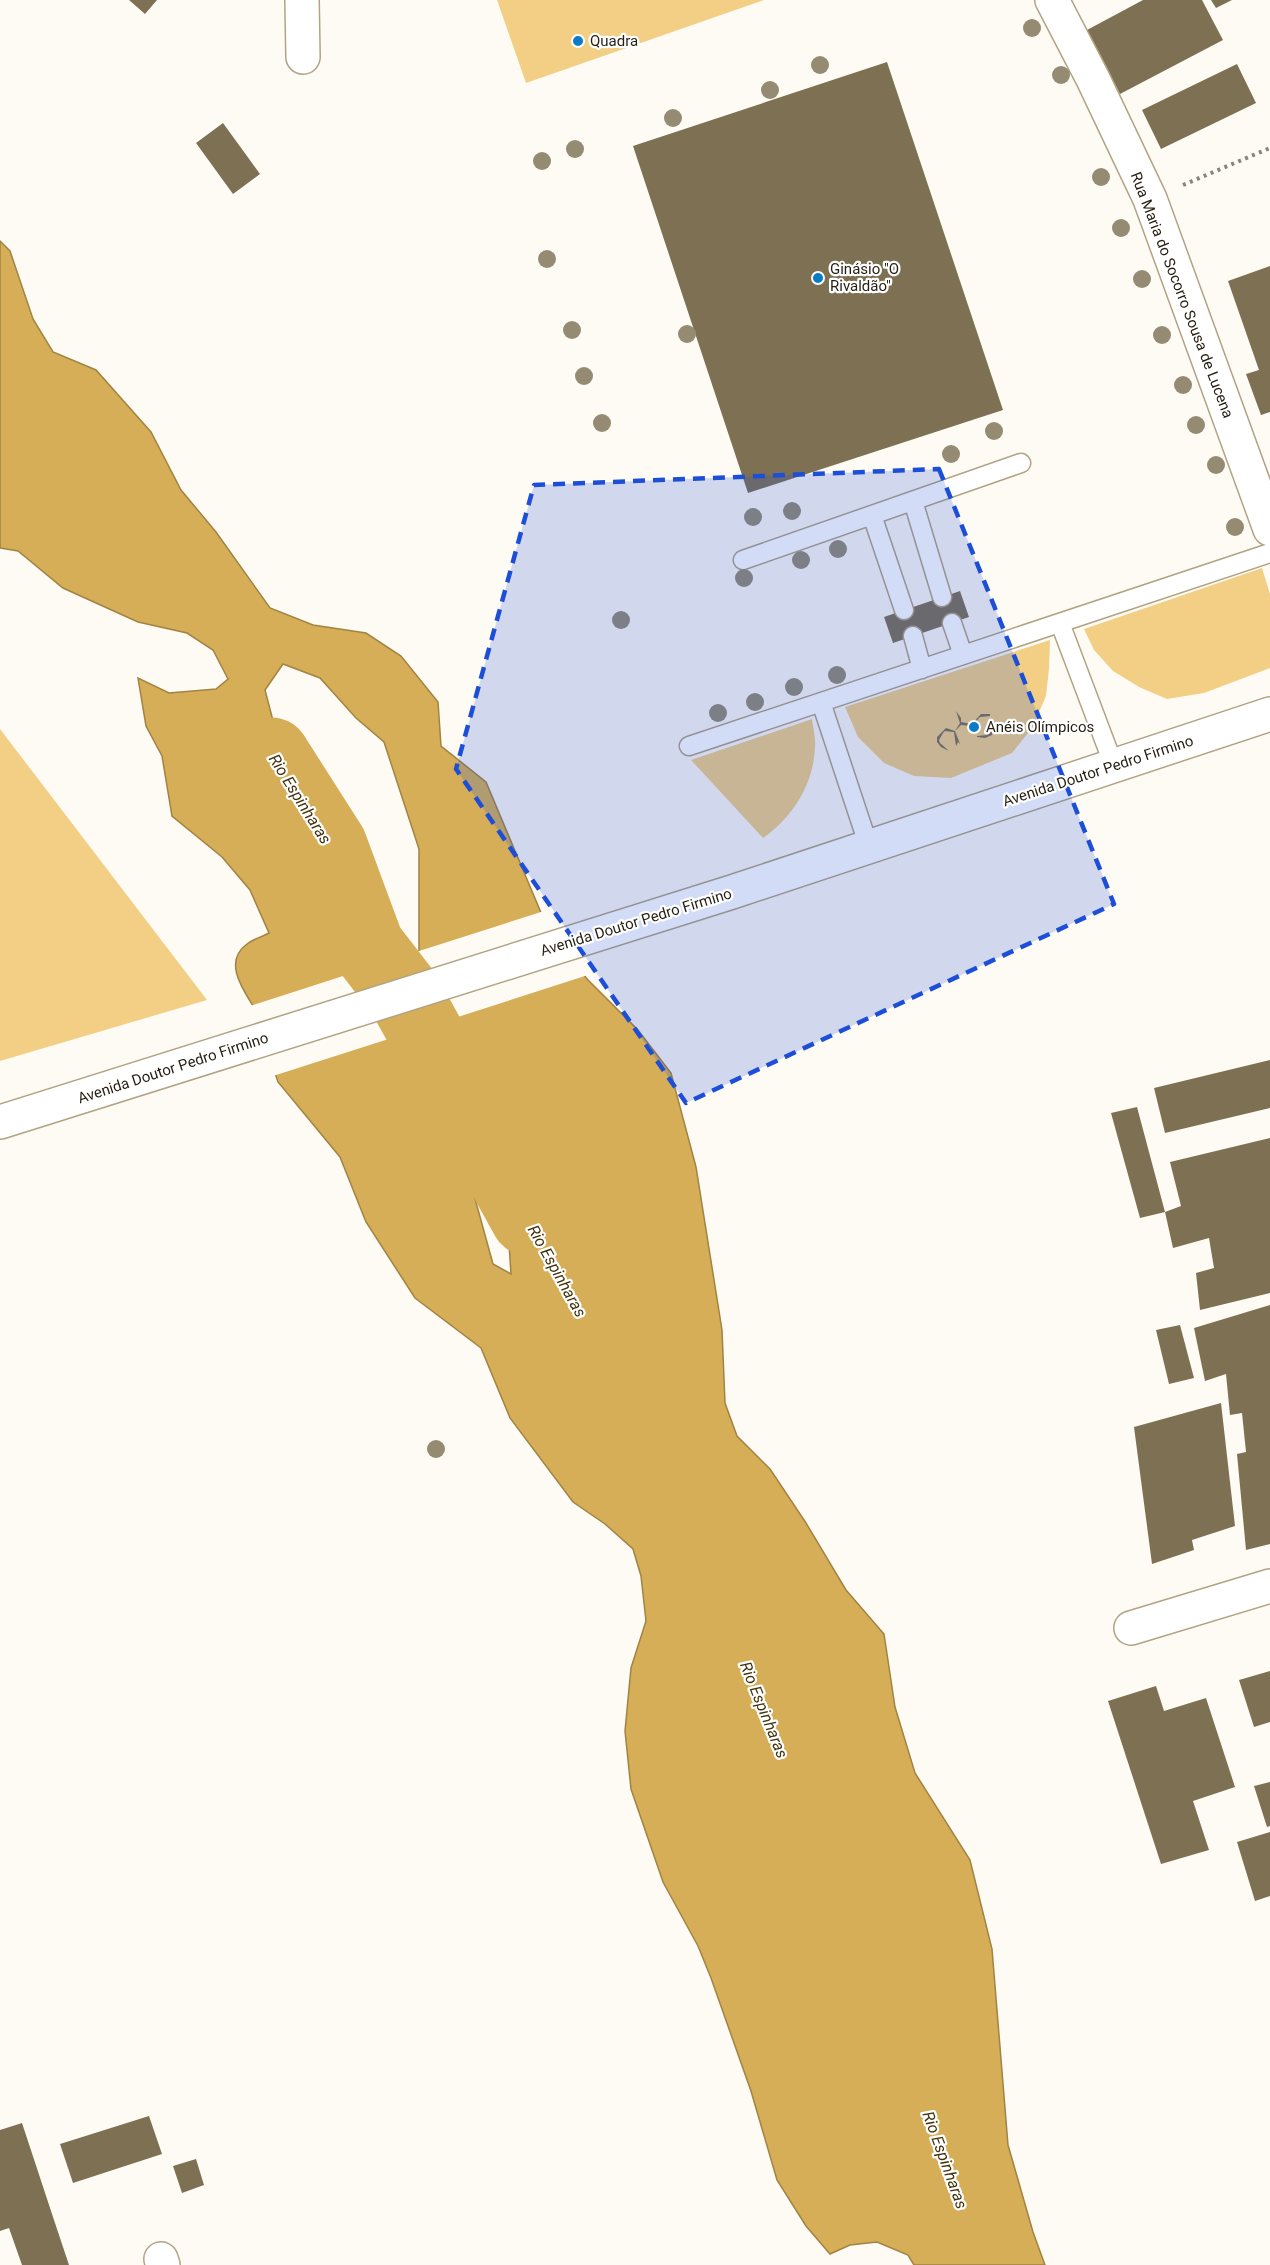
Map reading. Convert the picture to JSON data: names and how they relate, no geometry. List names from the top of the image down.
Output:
{
  "streets": {
    "main road": ["Rua Maria do Socorro Sousa de Lucena", "Avenida Doutor Pedro Firmino"]
  },
  "water": ["Rio Espinharas"],
  "places": ["Quadra", "Ginásio \"O Rivaldão\"", "Anéis Olímpicos"]
}
